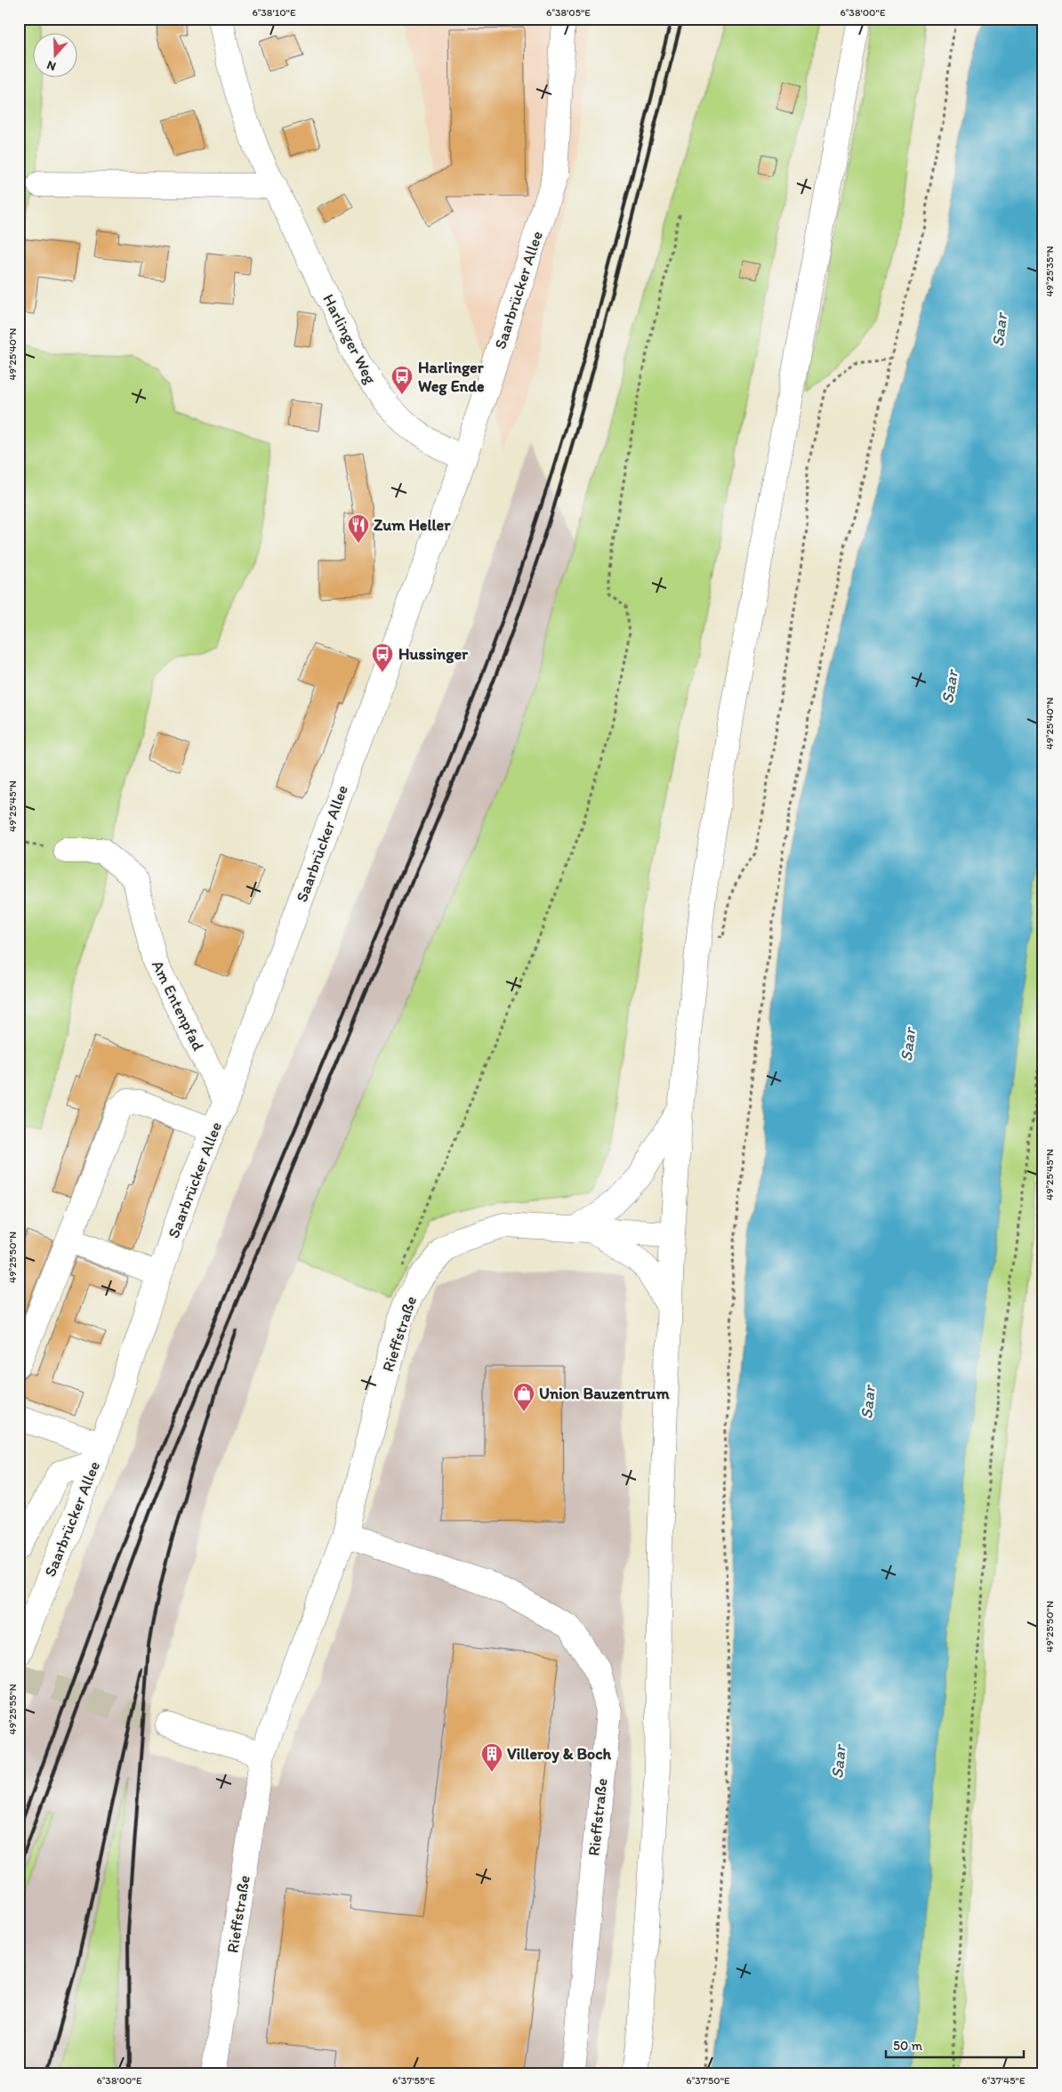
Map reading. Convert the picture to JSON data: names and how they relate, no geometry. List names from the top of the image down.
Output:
{
  "streets": {
    "street": [
      "Saarbrücker Allee",
      "Harlinger Weg",
      "Am Entenpfad",
      "Rieffstraße"
    ]
  },
  "crossings": [
    ["Saarbrücker Allee", "Harlinger Weg"],
    ["Saarbrücker Allee", "Am Entenpfad"]
  ],
  "water": ["Saar"],
  "places": {
    "bus stop": ["Harlinger Weg Ende", "Hussinger"],
    "restaurant": ["Zum Heller"],
    "shop": ["Union Bauzentrum"],
    "building": ["Villeroy & Boch"]
  },
  "scale_bar": "50 m",
  "north": "bottom",
  "coordinates": [
    "6°38'10\"E",
    "6°38'05\"E",
    "6°38'00\"E",
    "49°25'35\"N",
    "49°25'40\"N",
    "49°25'45\"N",
    "49°25'50\"N",
    "49°25'55\"N",
    "6°37'55\"E",
    "6°37'50\"E",
    "6°37'45\"E"
  ]
}
